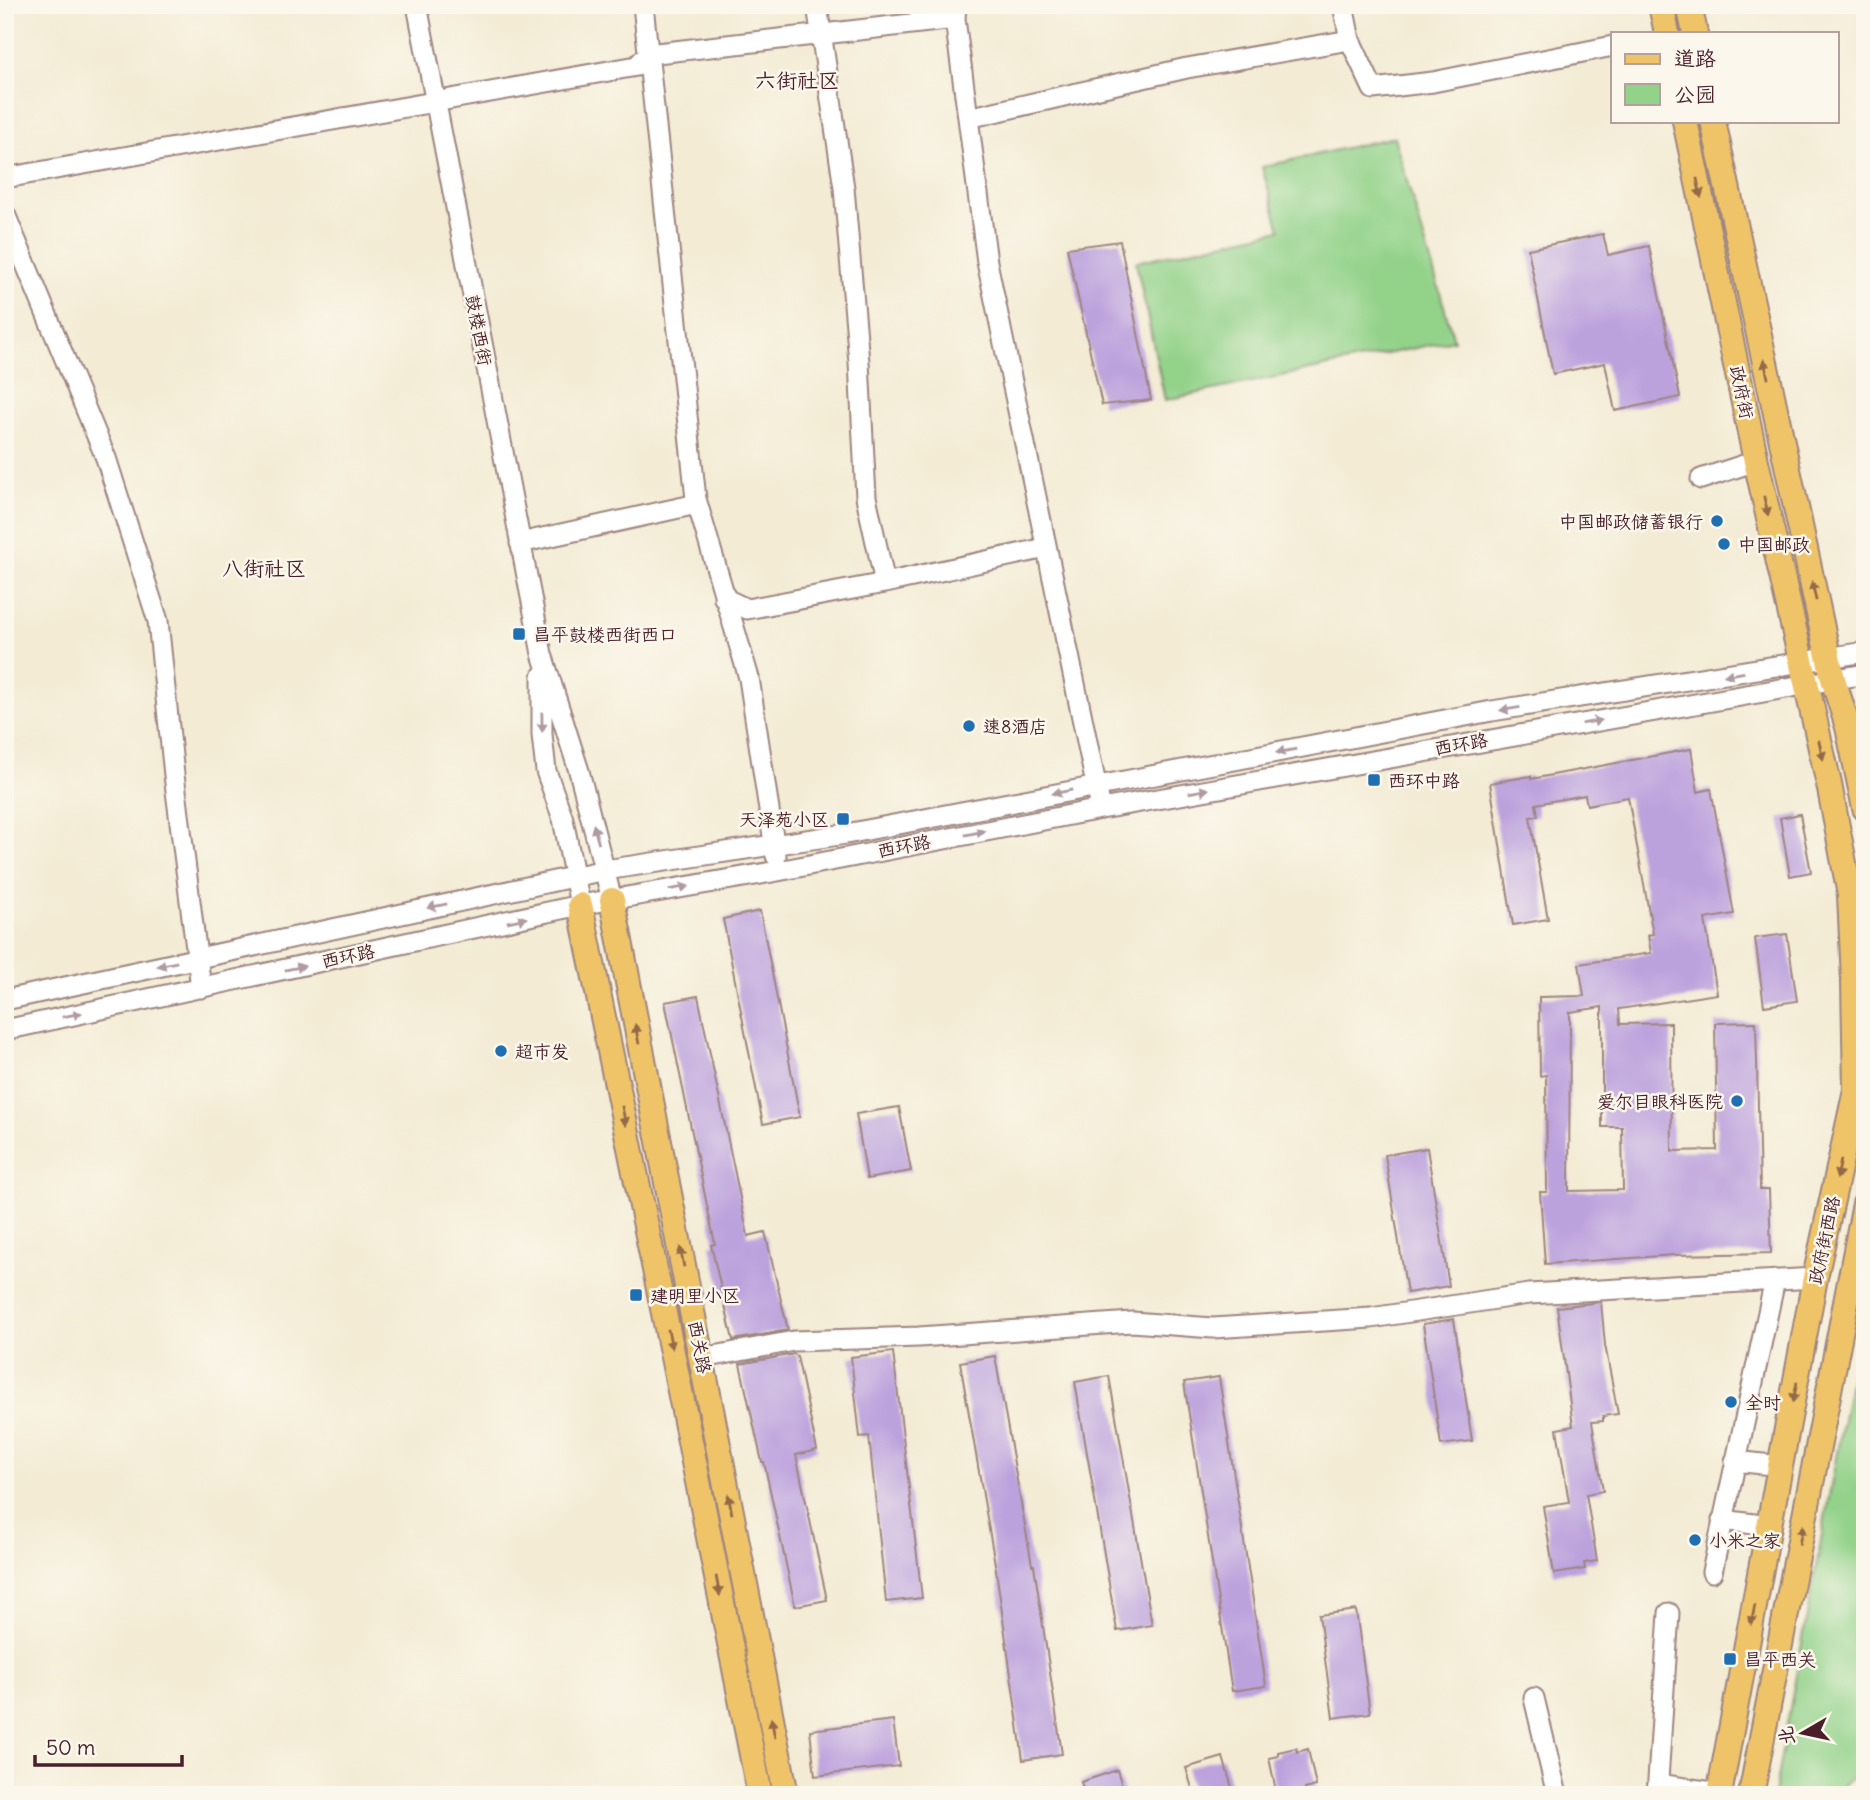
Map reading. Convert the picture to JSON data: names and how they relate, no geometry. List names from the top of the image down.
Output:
{
  "streets": {
    "main road": ["政府街", "政府街西路", "西关路"],
    "street": ["鼓楼西街", "西环路"]
  },
  "crossings": [
    ["鼓楼西街", "西环路"],
    ["鼓楼西街", "西关路"],
    ["政府街", "西环路"],
    ["政府街", "政府街西路"],
    ["西环路", "政府街西路"],
    ["西环路", "西关路"]
  ],
  "districts": ["六街社区", "八街社区"],
  "places": {
    "other": [
      "中国邮政储蓄银行",
      "中国邮政",
      "速8酒店",
      "超市发",
      "爱尔目眼科医院",
      "全时",
      "小米之家"
    ],
    "transit": [
      "昌平鼓楼西街西口",
      "西环中路",
      "天泽苑小区",
      "建明里小区",
      "昌平西关"
    ]
  },
  "legend": ["道路", "公园"],
  "scale_bar": "50 m",
  "north": "left"
}
